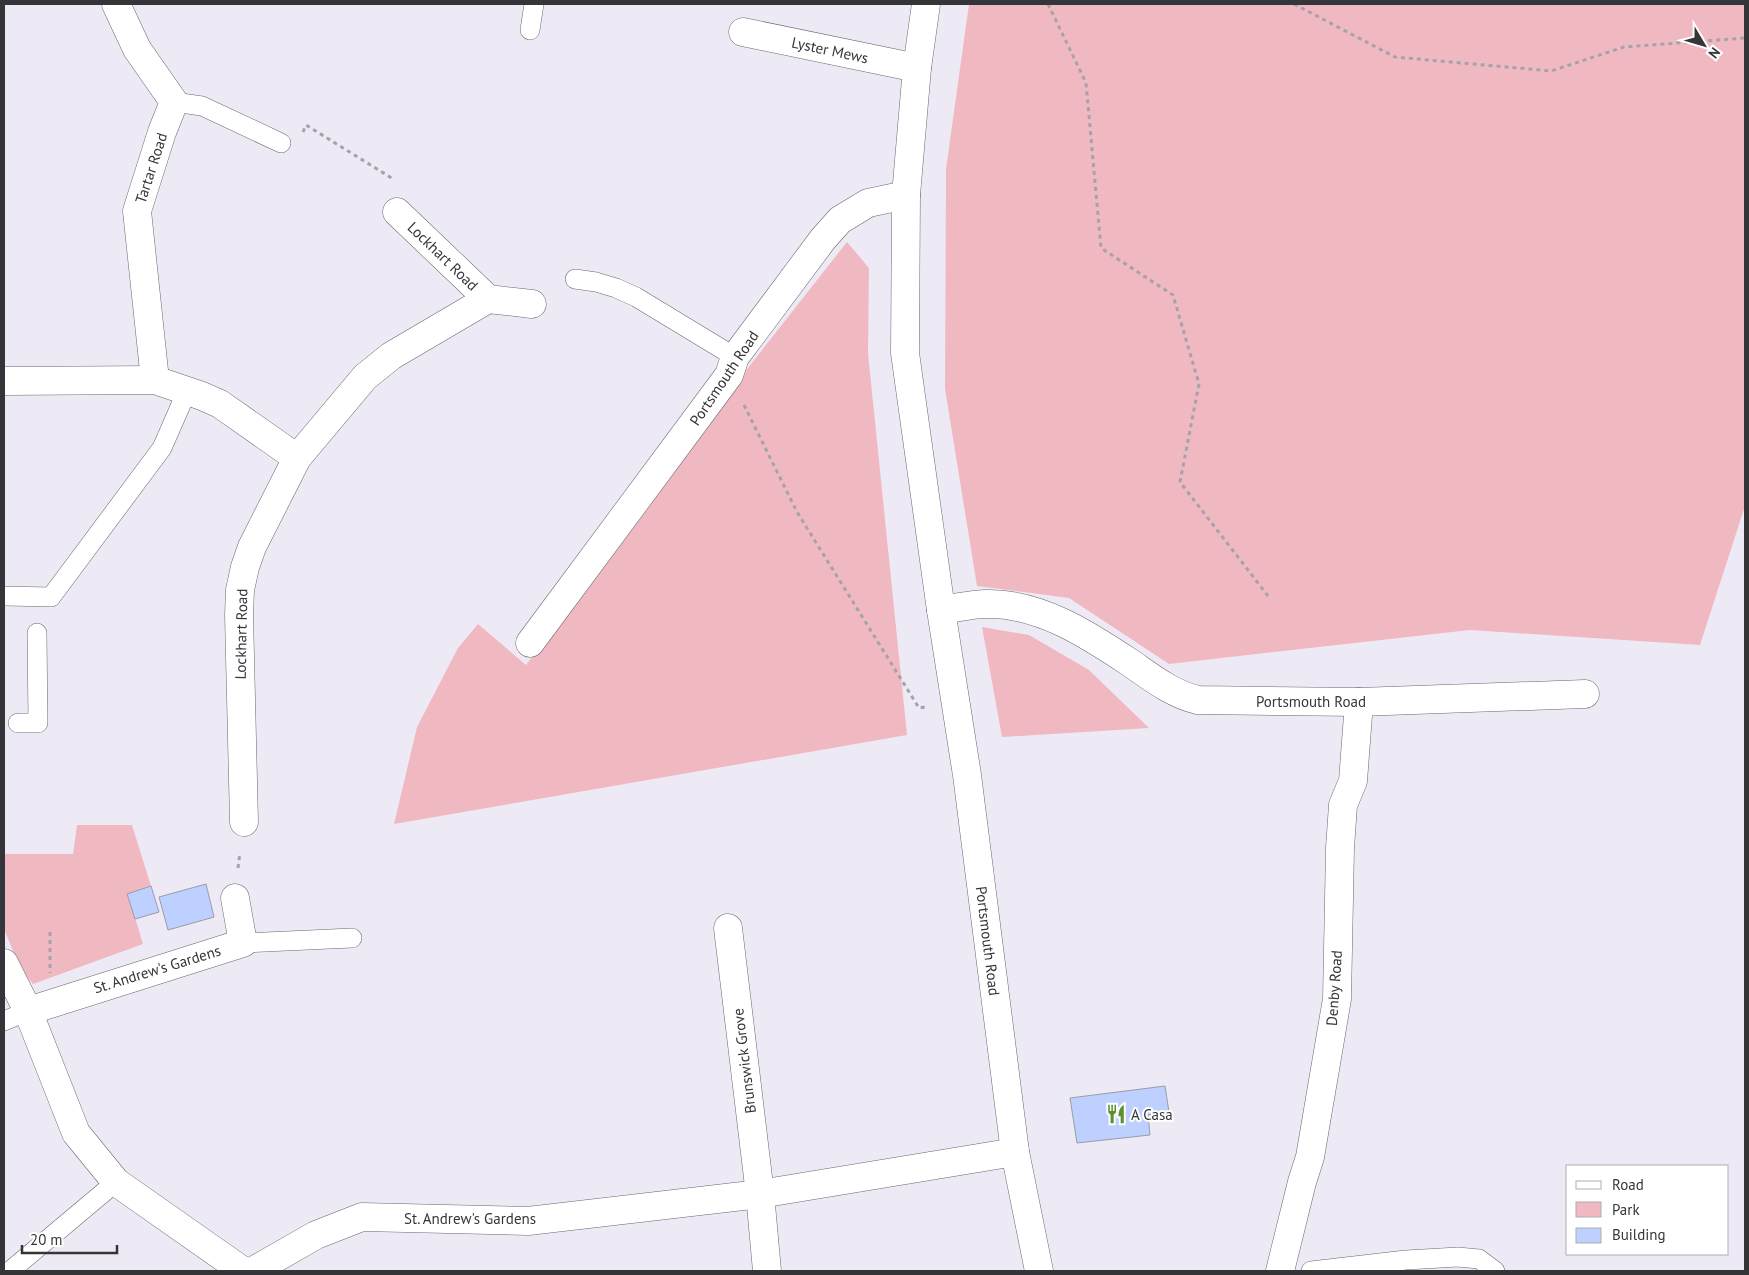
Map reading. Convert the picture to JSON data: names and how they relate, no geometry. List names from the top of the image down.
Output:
{
  "streets": {
    "street": [
      "Lyster Mews",
      "Tartar Road",
      "Lockhart Road",
      "Portsmouth Road",
      "St. Andrew's Gardens",
      "Denby Road",
      "Brunswick Grove"
    ]
  },
  "crossings": [
    ["Lyster Mews", "Portsmouth Road"],
    ["Portsmouth Road", "Denby Road"],
    ["St. Andrew's Gardens", "Brunswick Grove"]
  ],
  "places": {
    "restaurant": ["A Casa"]
  },
  "legend": ["Road", "Park", "Building"],
  "scale_bar": "20 m",
  "north": "bottom right"
}
